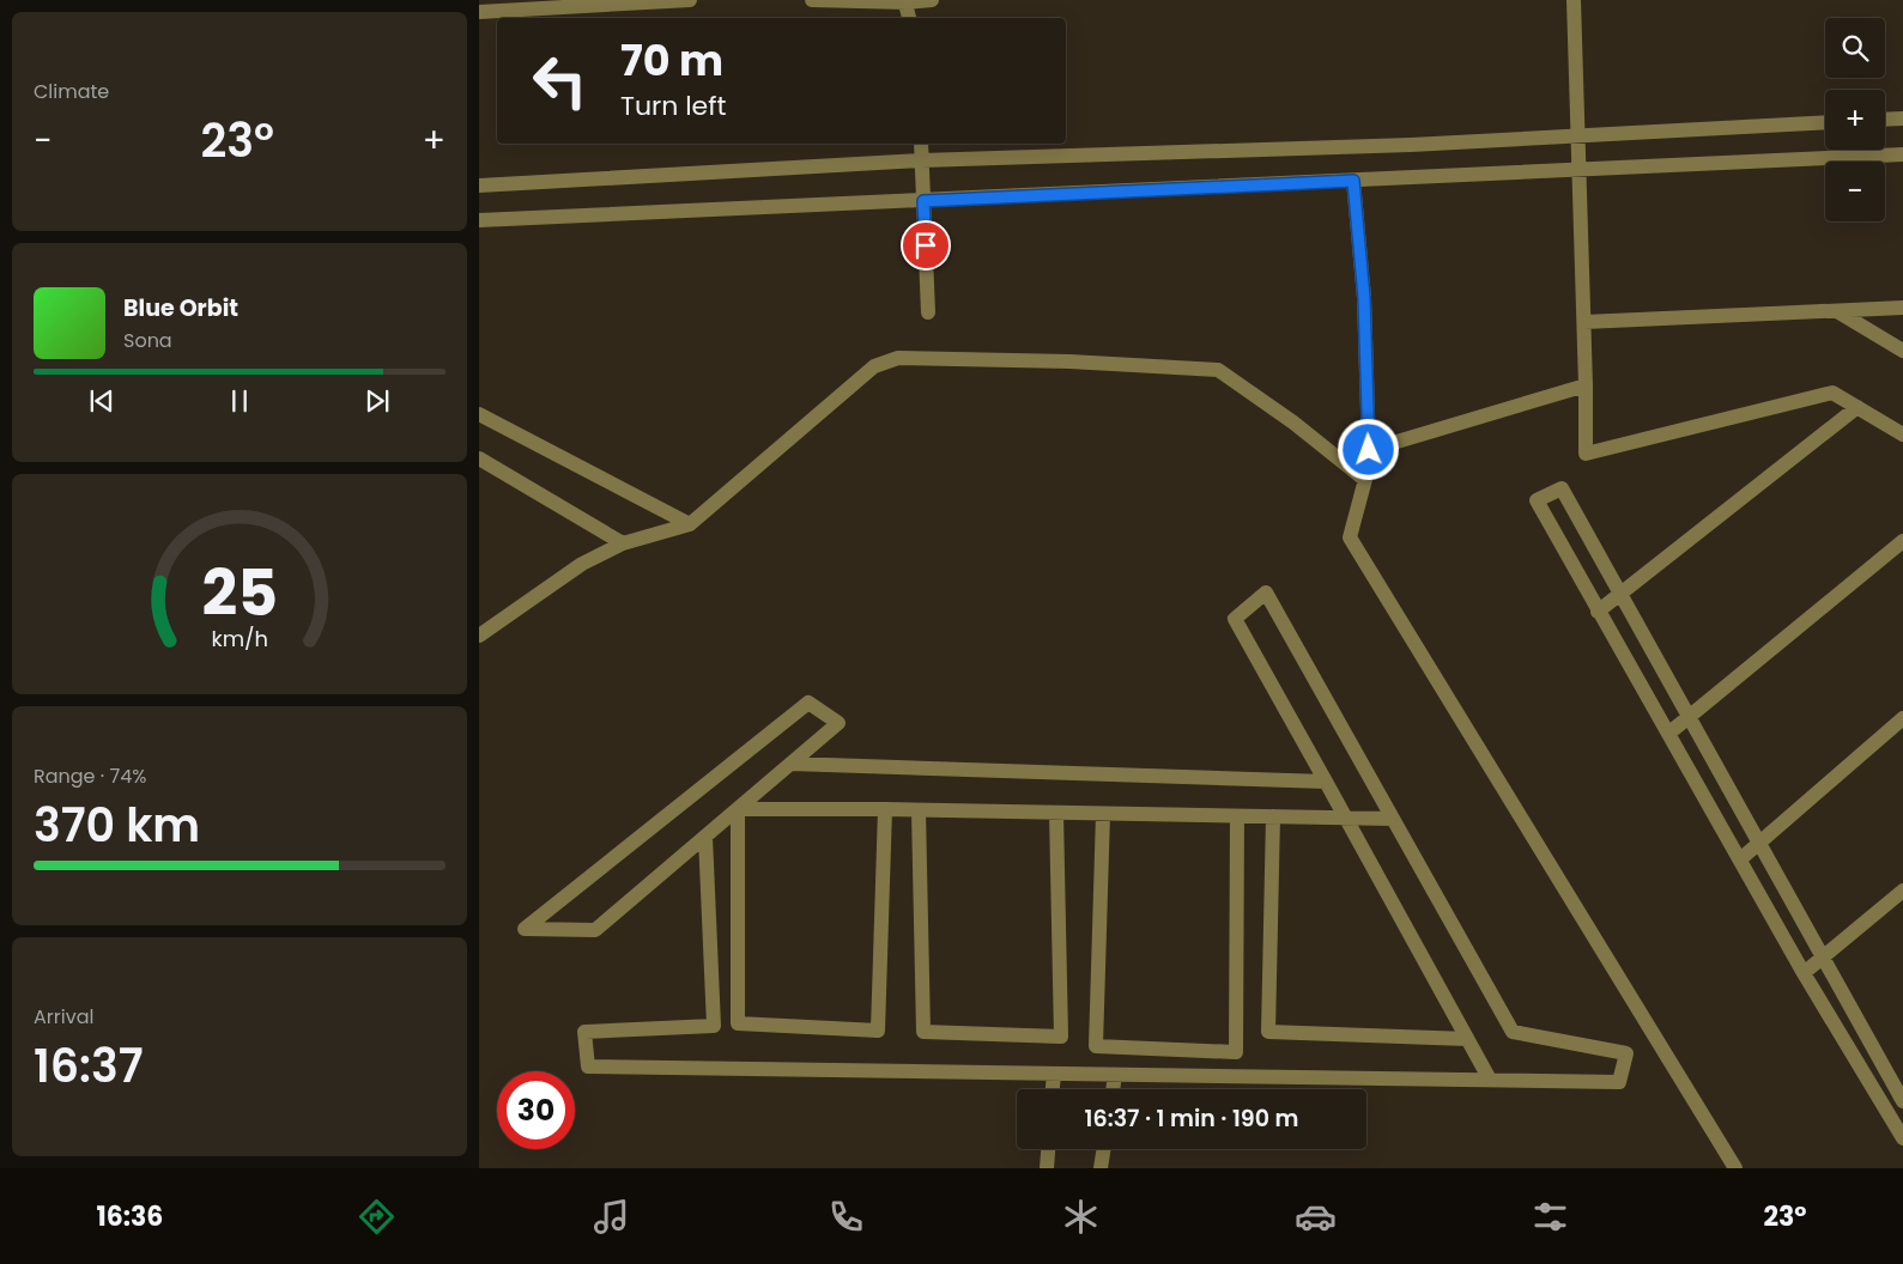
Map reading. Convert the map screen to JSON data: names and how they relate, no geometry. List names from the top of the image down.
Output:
{
  "page": {
    "tile": [
      "Climate",
      ["Range · 74%", "370 km"],
      ["Arrival", "16:37"]
    ],
    "map_buttons": ["+", "−"],
    "turn": ["70 m", "Turn left"],
    "heat": ["−", "23°", "+"],
    "song": ["Blue Orbit", "Sona"],
    "limit": "30",
    "trip": "16:37 · 1 min · 190 m",
    "tabs": ["16:36", "23°"],
    "gauge": ["25", "km/h"]
  }
}
